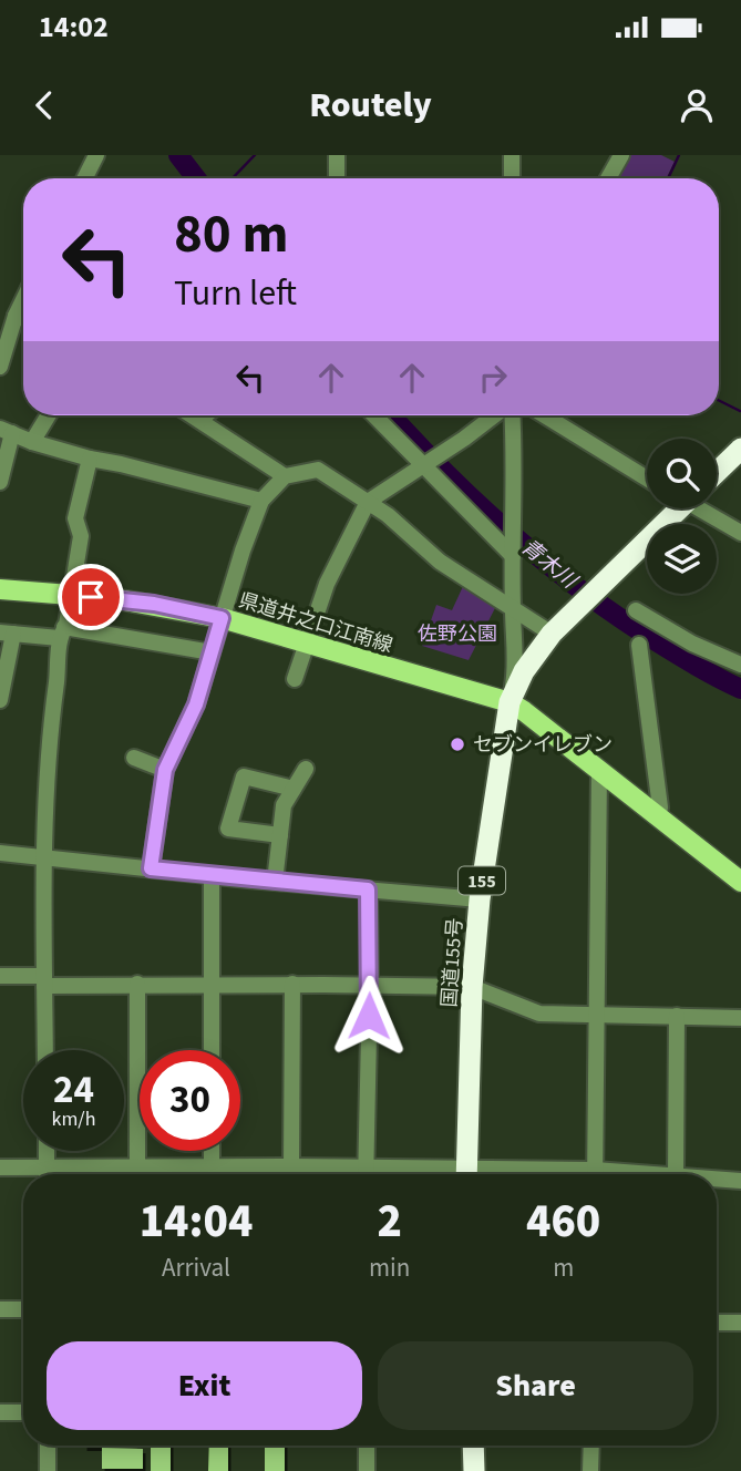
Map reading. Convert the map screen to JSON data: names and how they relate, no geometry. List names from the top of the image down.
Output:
{
  "streets": {
    "highway": ["155", "国道155号"],
    "main road": ["県道井之口江南線"]
  },
  "crossings": [
    ["県道井之口江南線", "国道155号"]
  ],
  "water": ["青木川"],
  "parks": ["佐野公園"],
  "places": ["セブンイレブン"],
  "page": {
    "status": "14:02",
    "header": "Routely",
    "turn": ["80 m", "Turn left"],
    "speed": "24 km/h",
    "limit": "30",
    "eta": [
      "14:04",
      "Arrival",
      "2",
      "min",
      "460",
      "m"
    ],
    "buttons": ["Exit", "Share"]
  }
}
